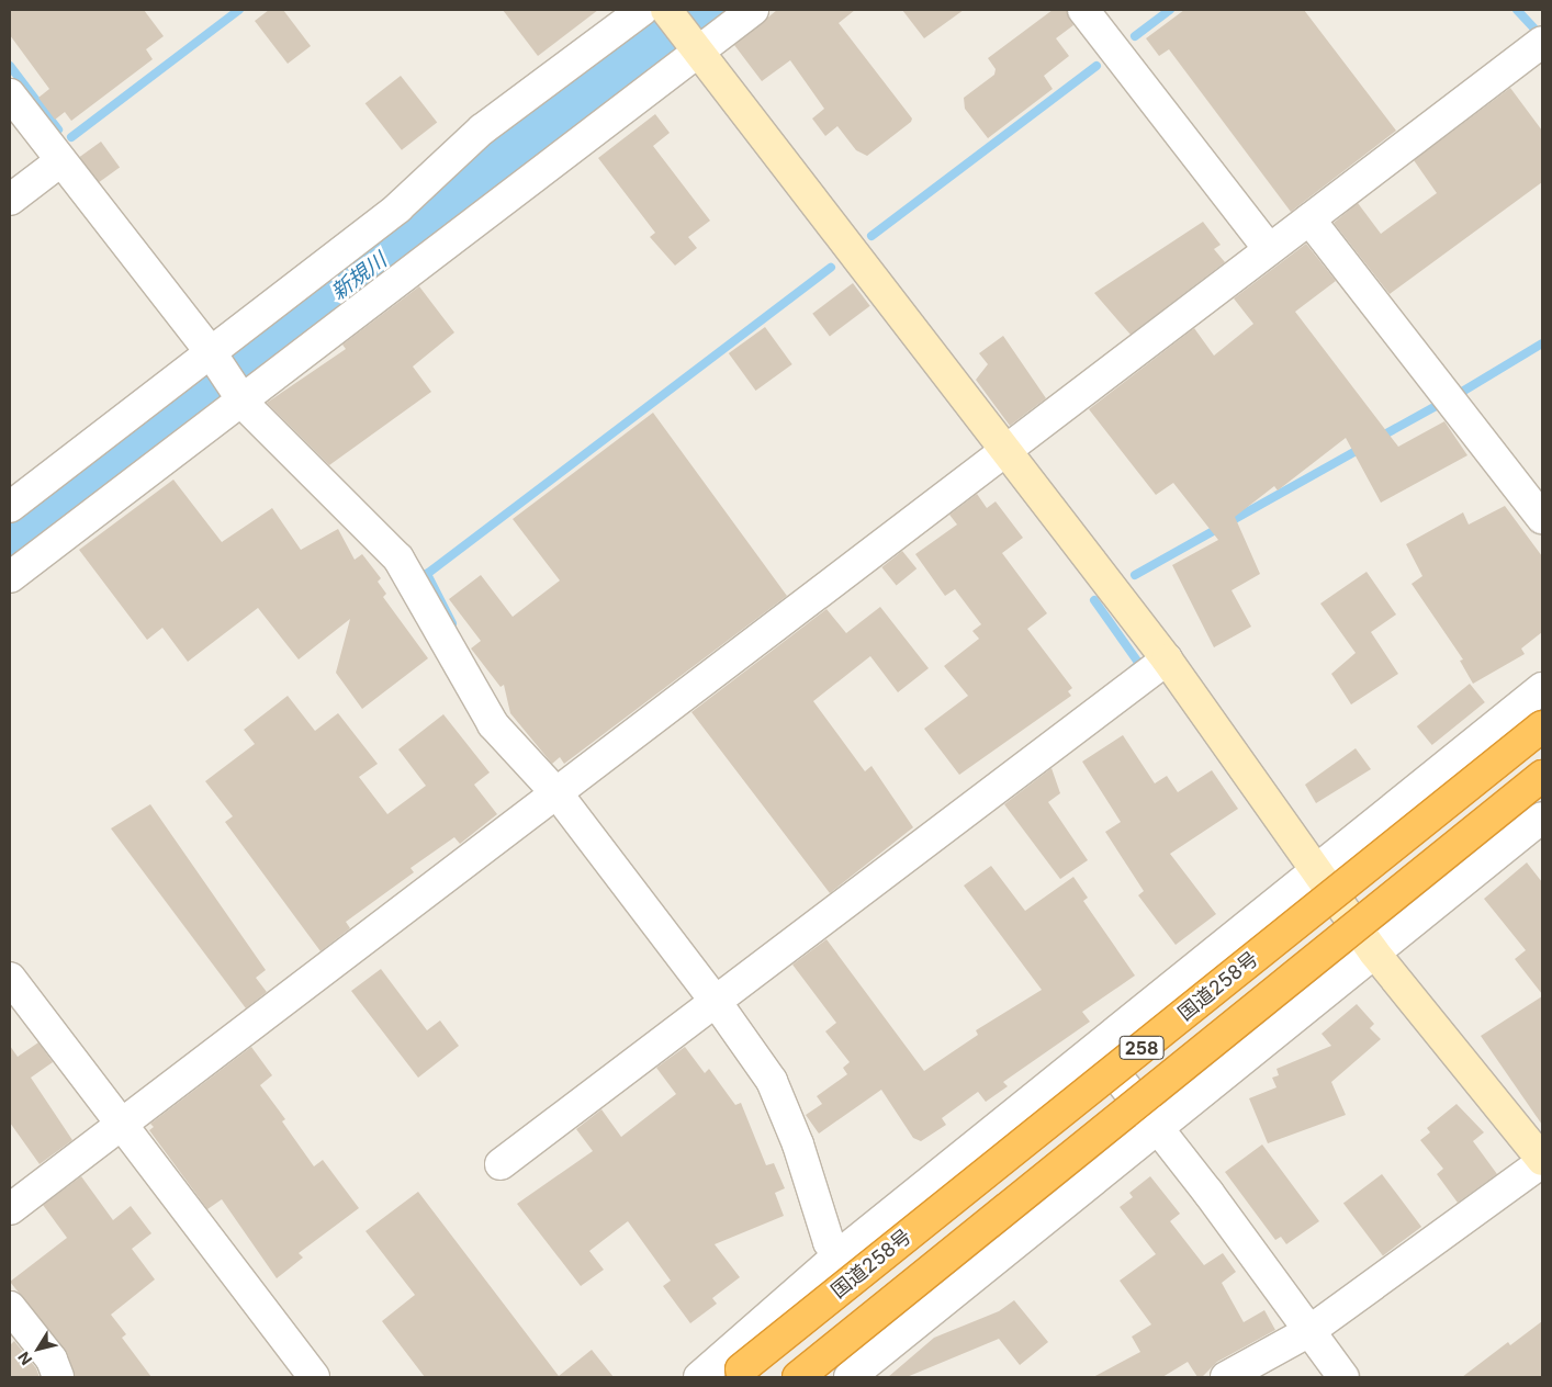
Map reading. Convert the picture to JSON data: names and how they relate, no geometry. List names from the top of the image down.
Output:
{
  "streets": {
    "highway": ["国道258号", "258"]
  },
  "water": ["新規川"],
  "north": "bottom left"
}
